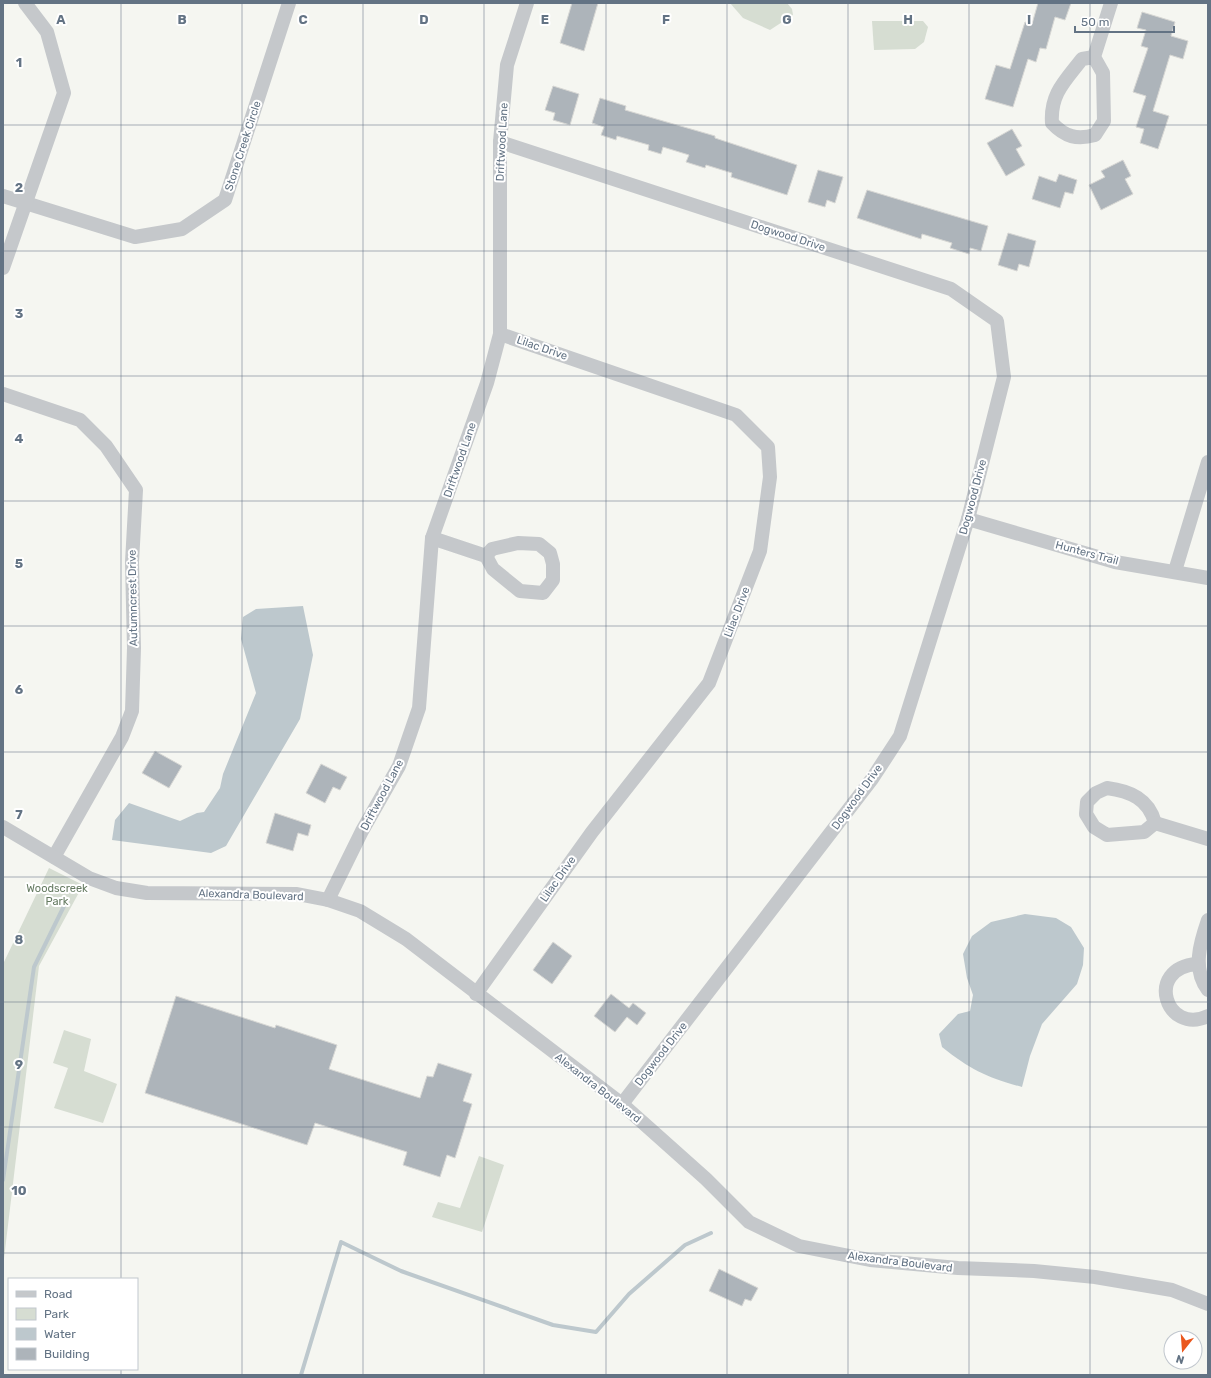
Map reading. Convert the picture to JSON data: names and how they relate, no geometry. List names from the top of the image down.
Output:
{
  "streets": {
    "street": [
      "Driftwood Lane",
      "Stone Creek Circle",
      "Dogwood Drive",
      "Lilac Drive",
      "Hunters Trail",
      "Autumncrest Drive",
      "Alexandra Boulevard"
    ]
  },
  "crossings": [
    ["Driftwood Lane", "Dogwood Drive"],
    ["Driftwood Lane", "Lilac Drive"],
    ["Driftwood Lane", "Alexandra Boulevard"],
    ["Dogwood Drive", "Hunters Trail"],
    ["Dogwood Drive", "Alexandra Boulevard"],
    ["Lilac Drive", "Alexandra Boulevard"],
    ["Autumncrest Drive", "Alexandra Boulevard"]
  ],
  "parks": ["Woodscreek Park"],
  "legend": [
    "Road",
    "Park",
    "Water",
    "Building"
  ],
  "scale_bar": "50 m",
  "north": "bottom",
  "grid": {
    "columns": [
      "A",
      "B",
      "C",
      "D",
      "E",
      "F",
      "G",
      "H",
      "I"
    ],
    "rows": [
      "1",
      "2",
      "3",
      "4",
      "5",
      "6",
      "7",
      "8",
      "9",
      "10"
    ]
  }
}
